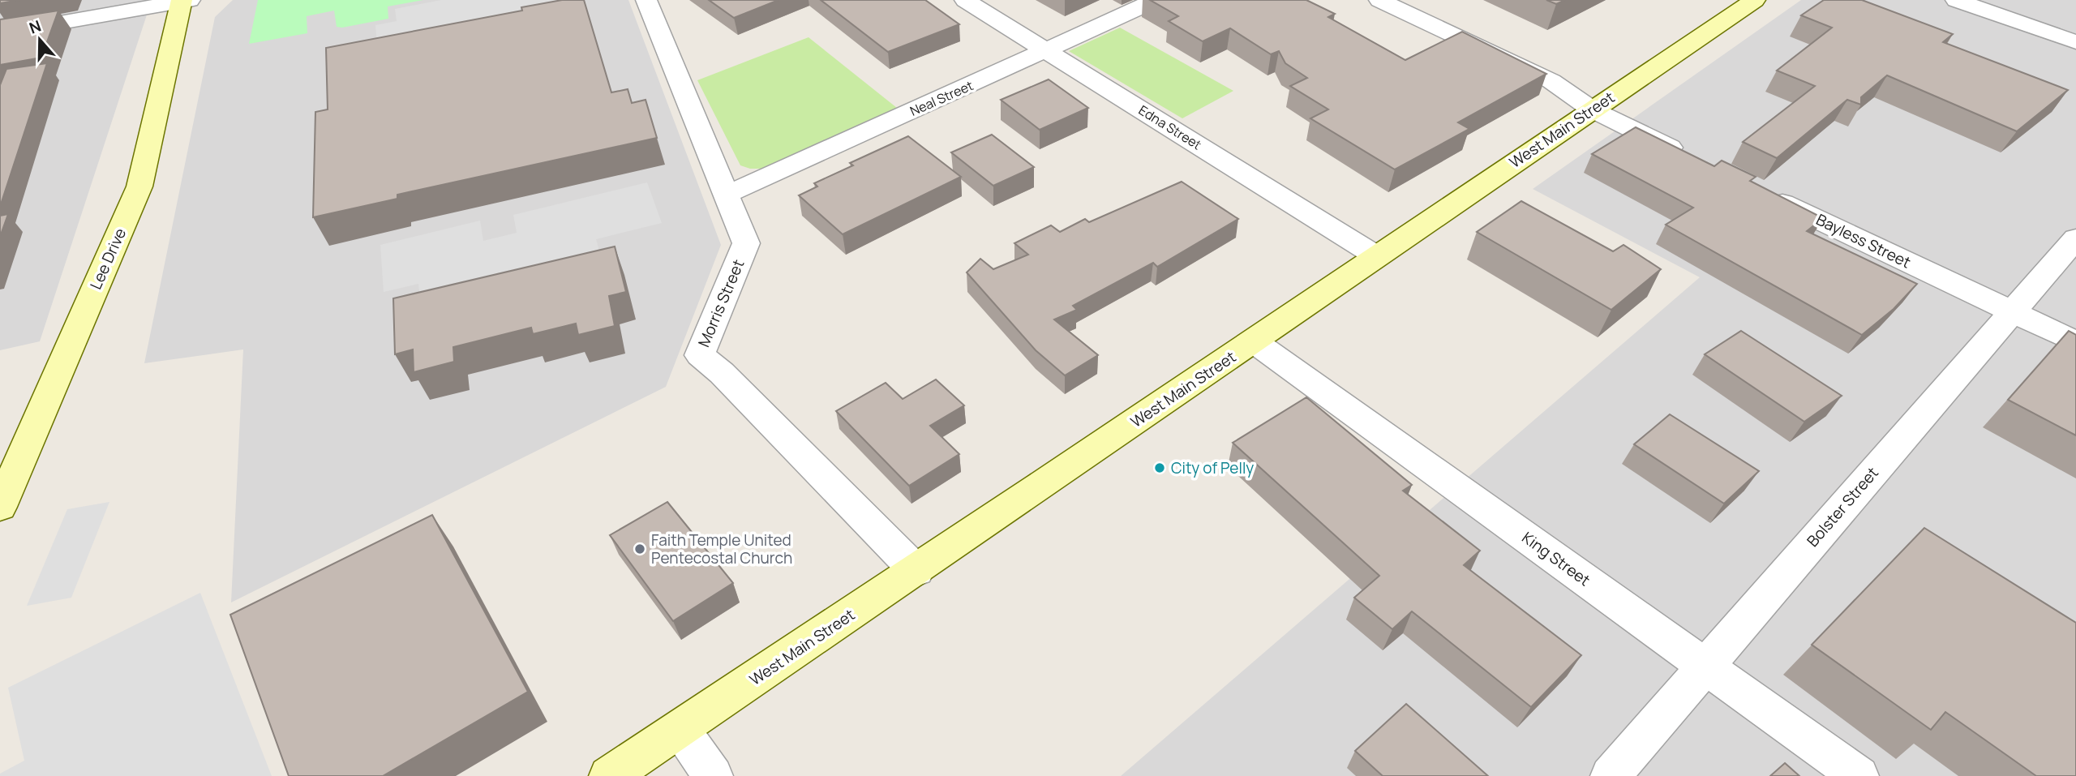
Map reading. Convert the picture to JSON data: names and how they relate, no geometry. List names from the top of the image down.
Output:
{
  "streets": {
    "main road": ["West Main Street", "Lee Drive"],
    "street": [
      "Neal Street",
      "Edna Street",
      "Bayless Street",
      "Morris Street",
      "Bolster Street",
      "King Street"
    ]
  },
  "crossings": [
    ["Neal Street", "Edna Street"],
    ["Neal Street", "Morris Street"],
    ["Edna Street", "West Main Street"],
    ["West Main Street", "Morris Street"],
    ["West Main Street", "King Street"],
    ["Bayless Street", "Bolster Street"],
    ["Bolster Street", "King Street"]
  ],
  "places": ["City of Pelly", "Faith Temple United Pentecostal Church"],
  "north": "top"
}
